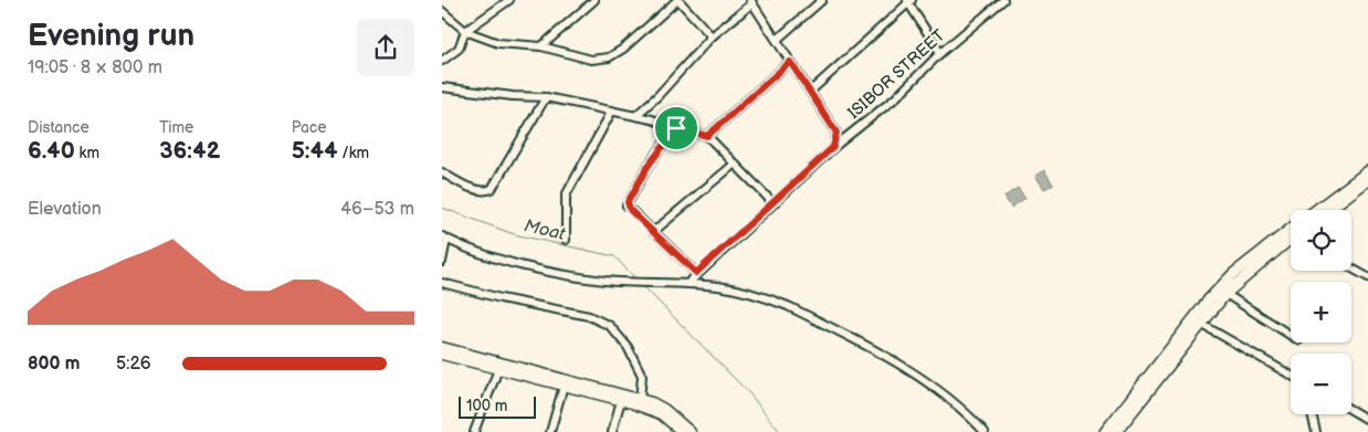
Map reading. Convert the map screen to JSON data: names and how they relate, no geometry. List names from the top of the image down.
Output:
{
  "streets": {
    "street": ["ISIBOR STREET"]
  },
  "water": ["Moat"],
  "scale_bar": "100 m",
  "page": {
    "heading": ["Evening run", "19:05 · 8 × 800 m"],
    "stats": [
      ["Distance", "6.40 km"],
      ["Time", "36:42"],
      ["Pace", "5:44 /km"]
    ],
    "chart": ["Elevation", "46–53 m"],
    "map_buttons": ["+", "−"],
    "list": [
      {
        "name": "800 m",
        "note": "5:26"
      }
    ],
    "scale": "100 m"
  }
}
